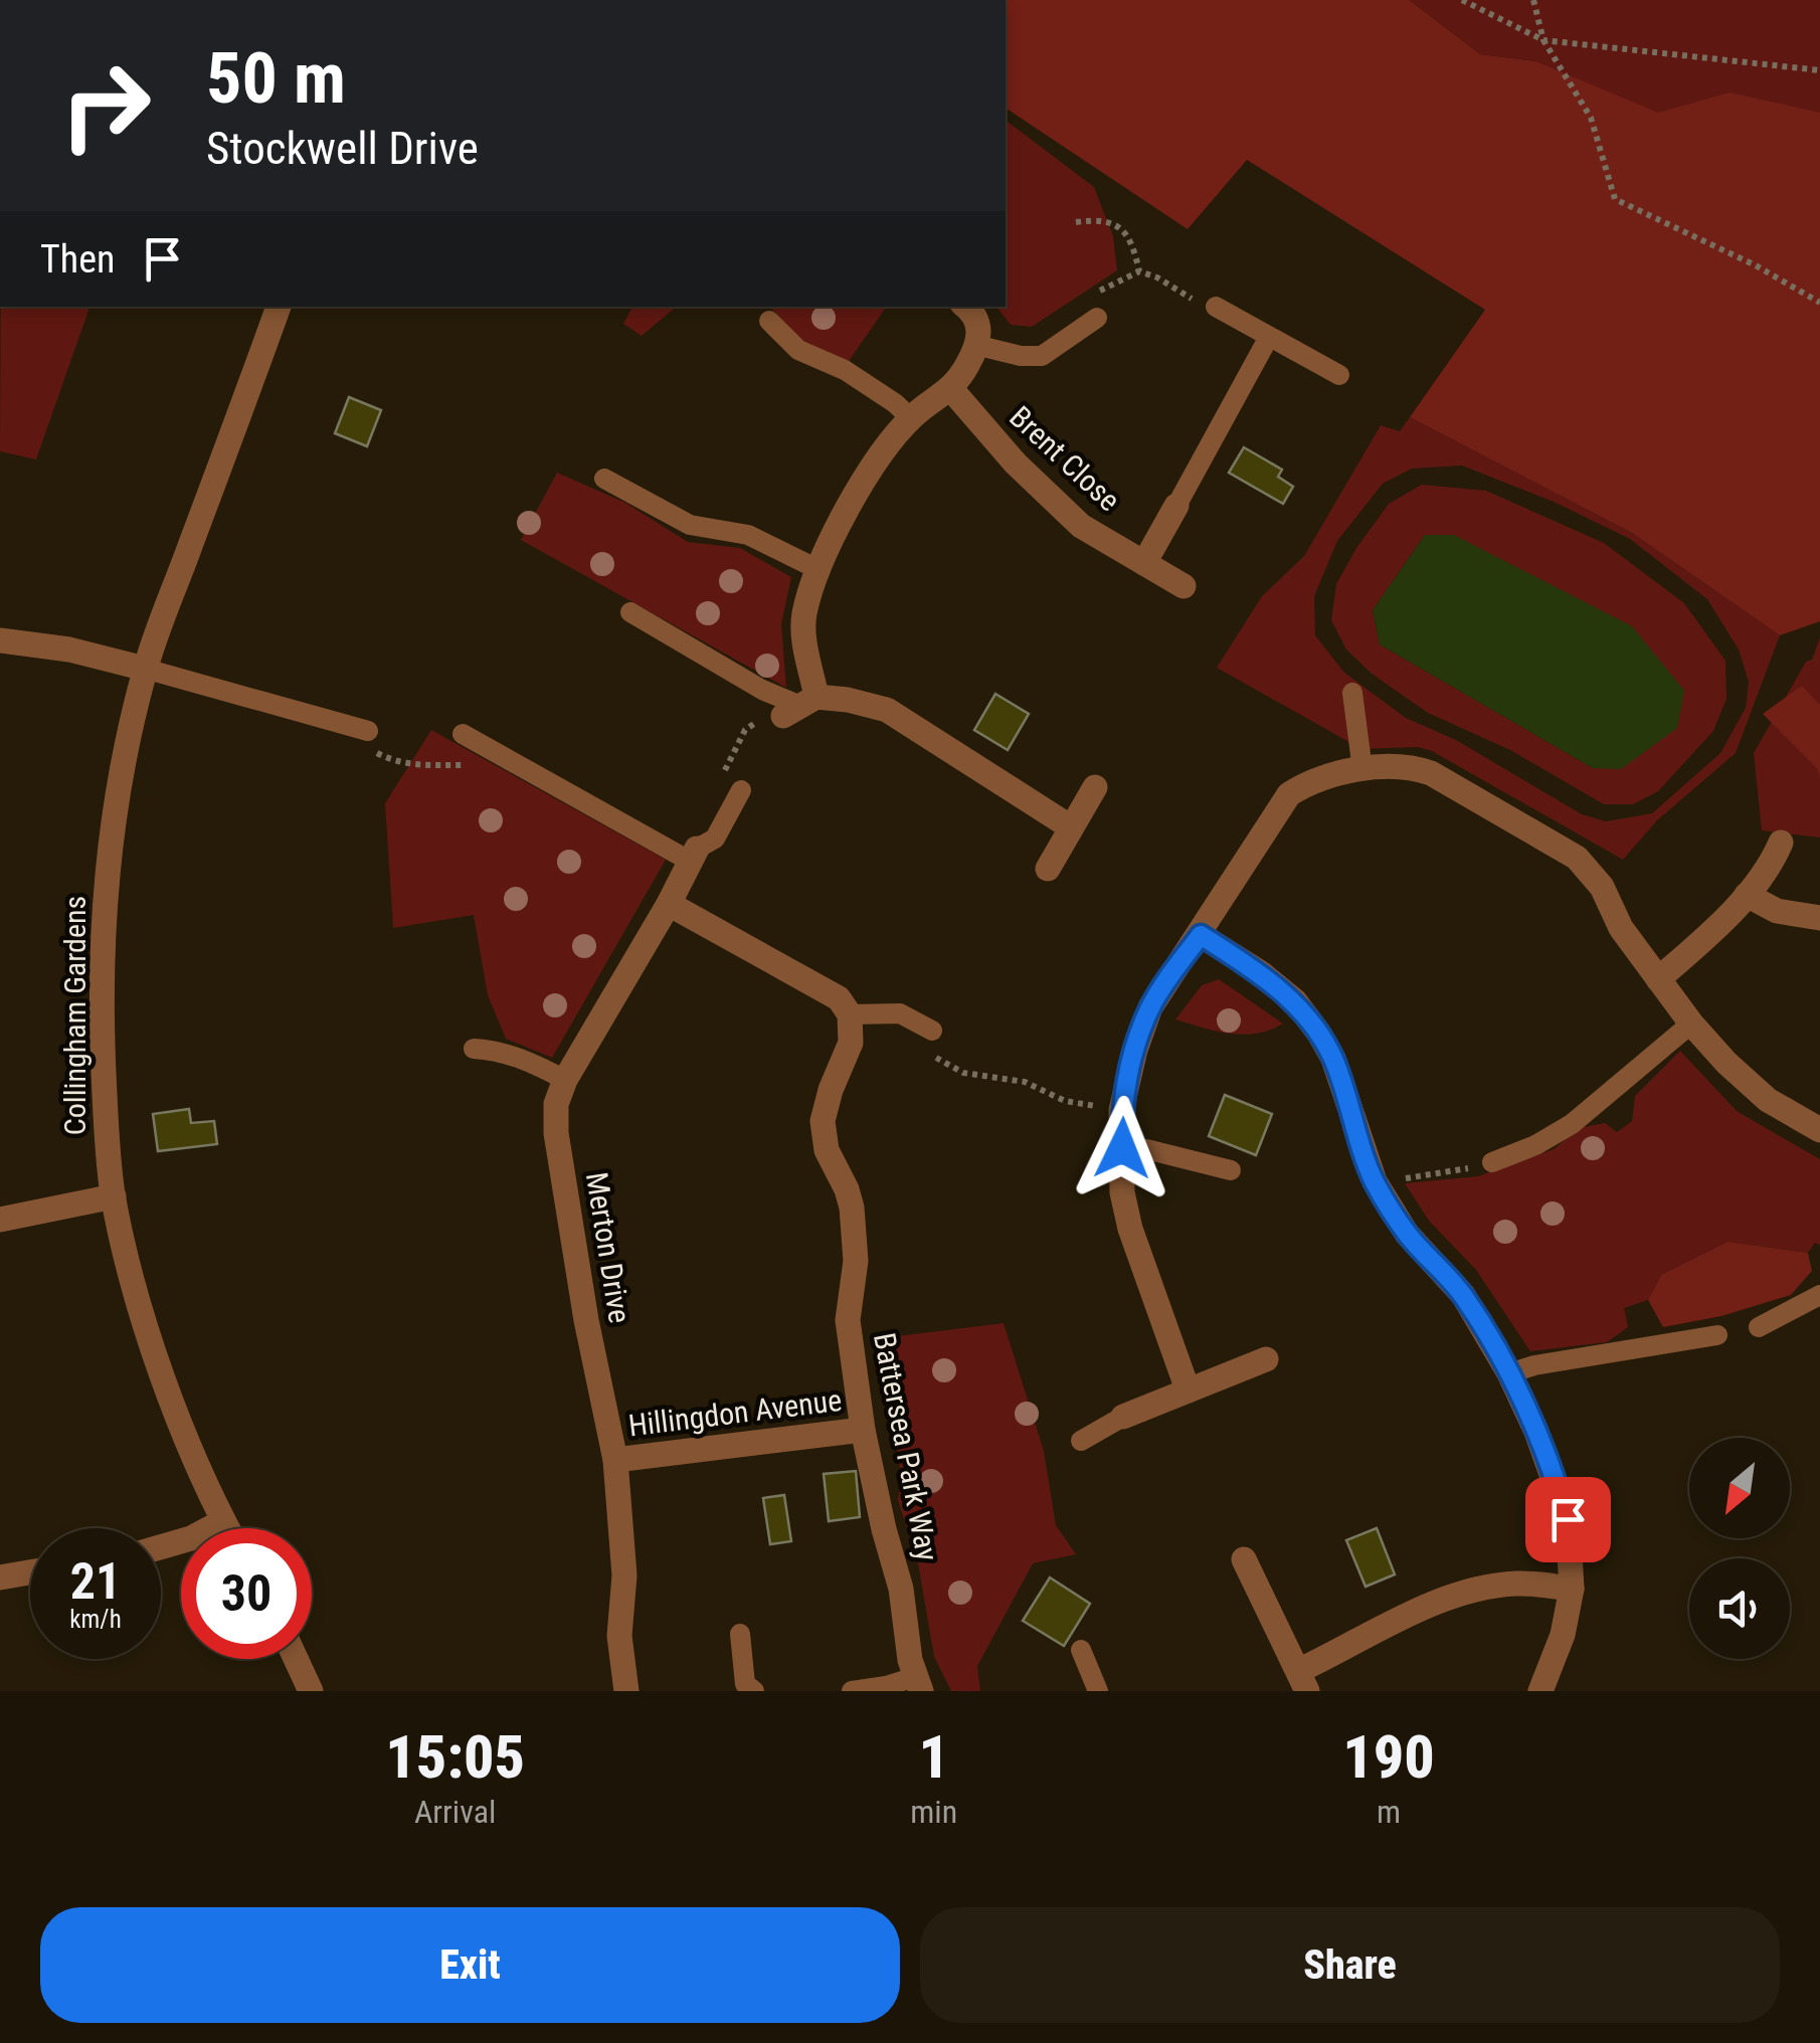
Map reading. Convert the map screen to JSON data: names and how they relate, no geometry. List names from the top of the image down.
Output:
{
  "streets": {
    "street": [
      "Brent Close",
      "Collingham Gardens",
      "Merton Drive",
      "Hillingdon Avenue",
      "Battersea Park Way"
    ]
  },
  "crossings": [
    ["Merton Drive", "Hillingdon Avenue"],
    ["Hillingdon Avenue", "Battersea Park Way"]
  ],
  "north": "bottom left",
  "page": {
    "turn": ["50 m", "Stockwell Drive"],
    "then": "Then",
    "speed": "21 km/h",
    "limit": "30",
    "eta": [
      "15:05",
      "Arrival",
      "1",
      "min",
      "190",
      "m"
    ],
    "buttons": ["Exit", "Share"]
  }
}
